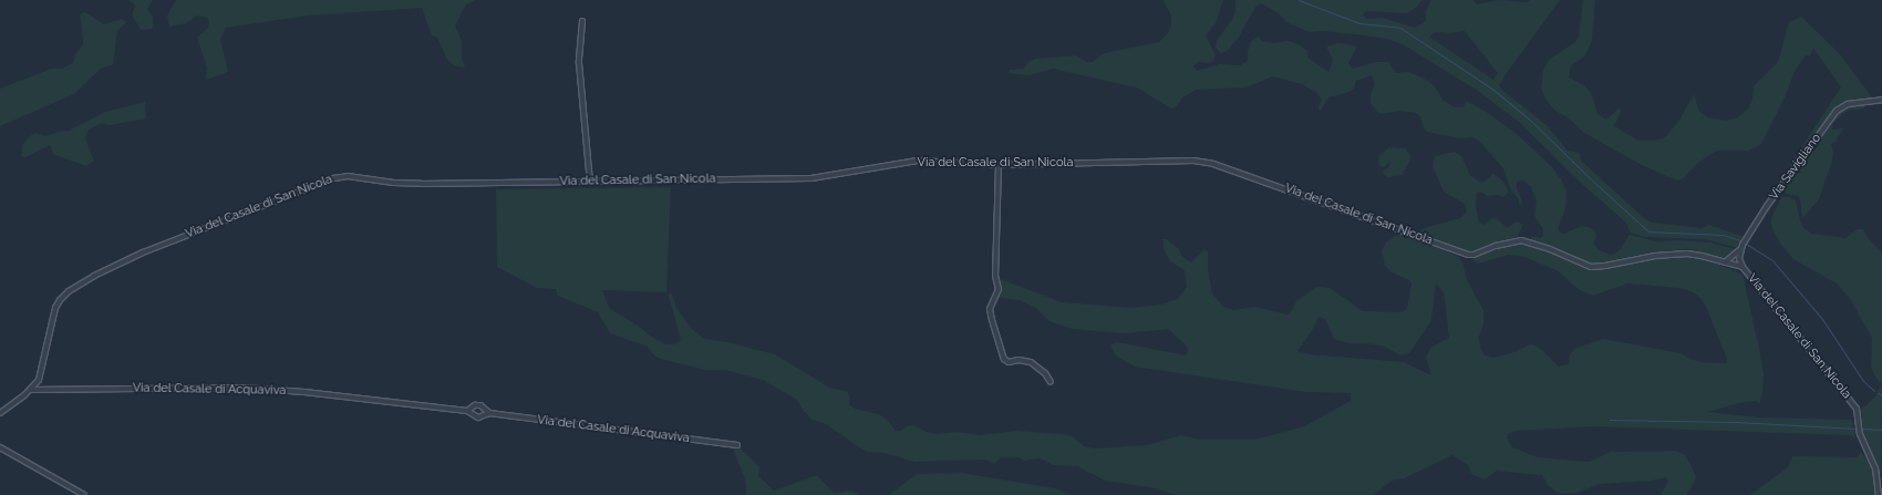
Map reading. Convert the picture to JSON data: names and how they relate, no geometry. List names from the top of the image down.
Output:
{
  "streets": {
    "street": ["Via del Casale di San Nicola", "Via Savigliano", "Via del Casale di Acquaviva"]
  },
  "crossings": [
    ["Via del Casale di San Nicola", "Via Savigliano"],
    ["Via del Casale di San Nicola", "Via del Casale di Acquaviva"]
  ]
}
